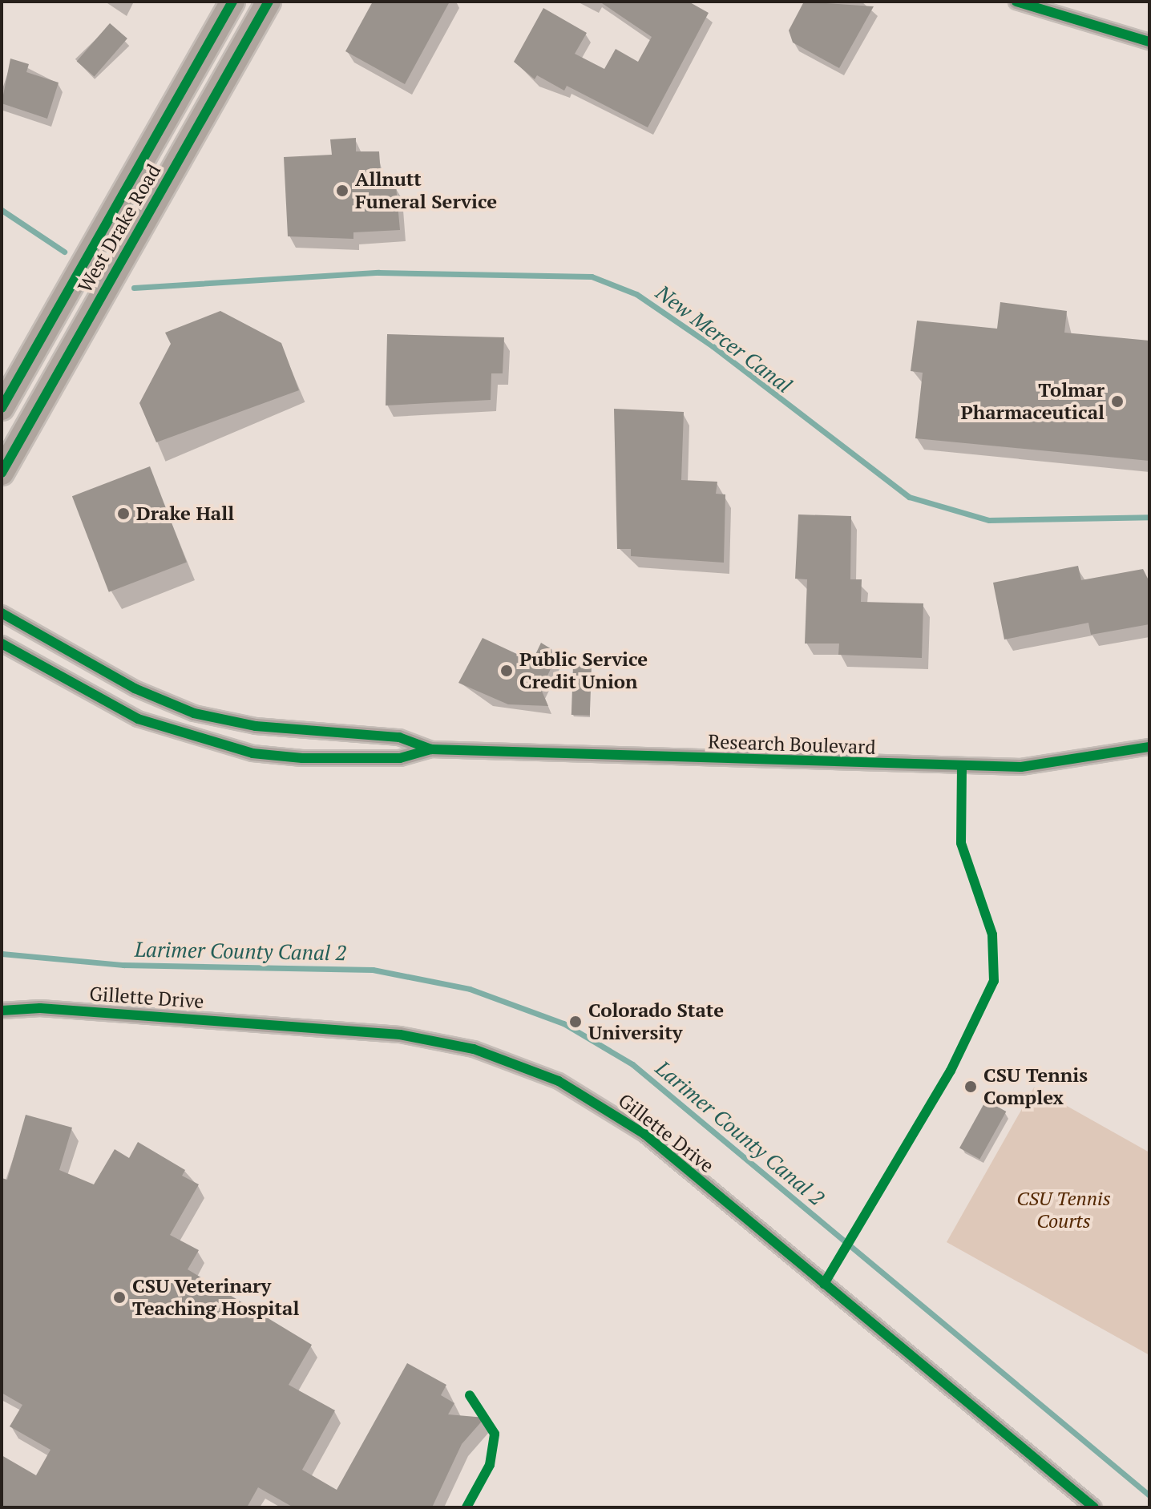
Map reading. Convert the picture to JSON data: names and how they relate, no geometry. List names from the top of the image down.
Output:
{
  "streets": {
    "main road": ["West Drake Road"],
    "street": ["Research Boulevard", "Gillette Drive"]
  },
  "water": ["New Mercer Canal", "Larimer County Canal 2"],
  "parks": ["CSU Tennis Courts"],
  "places": [
    "Allnutt Funeral Service",
    "Tolmar Pharmaceutical",
    "Drake Hall",
    "Public Service Credit Union",
    "Colorado State University",
    "CSU Tennis Complex",
    "CSU Veterinary Teaching Hospital"
  ]
}
